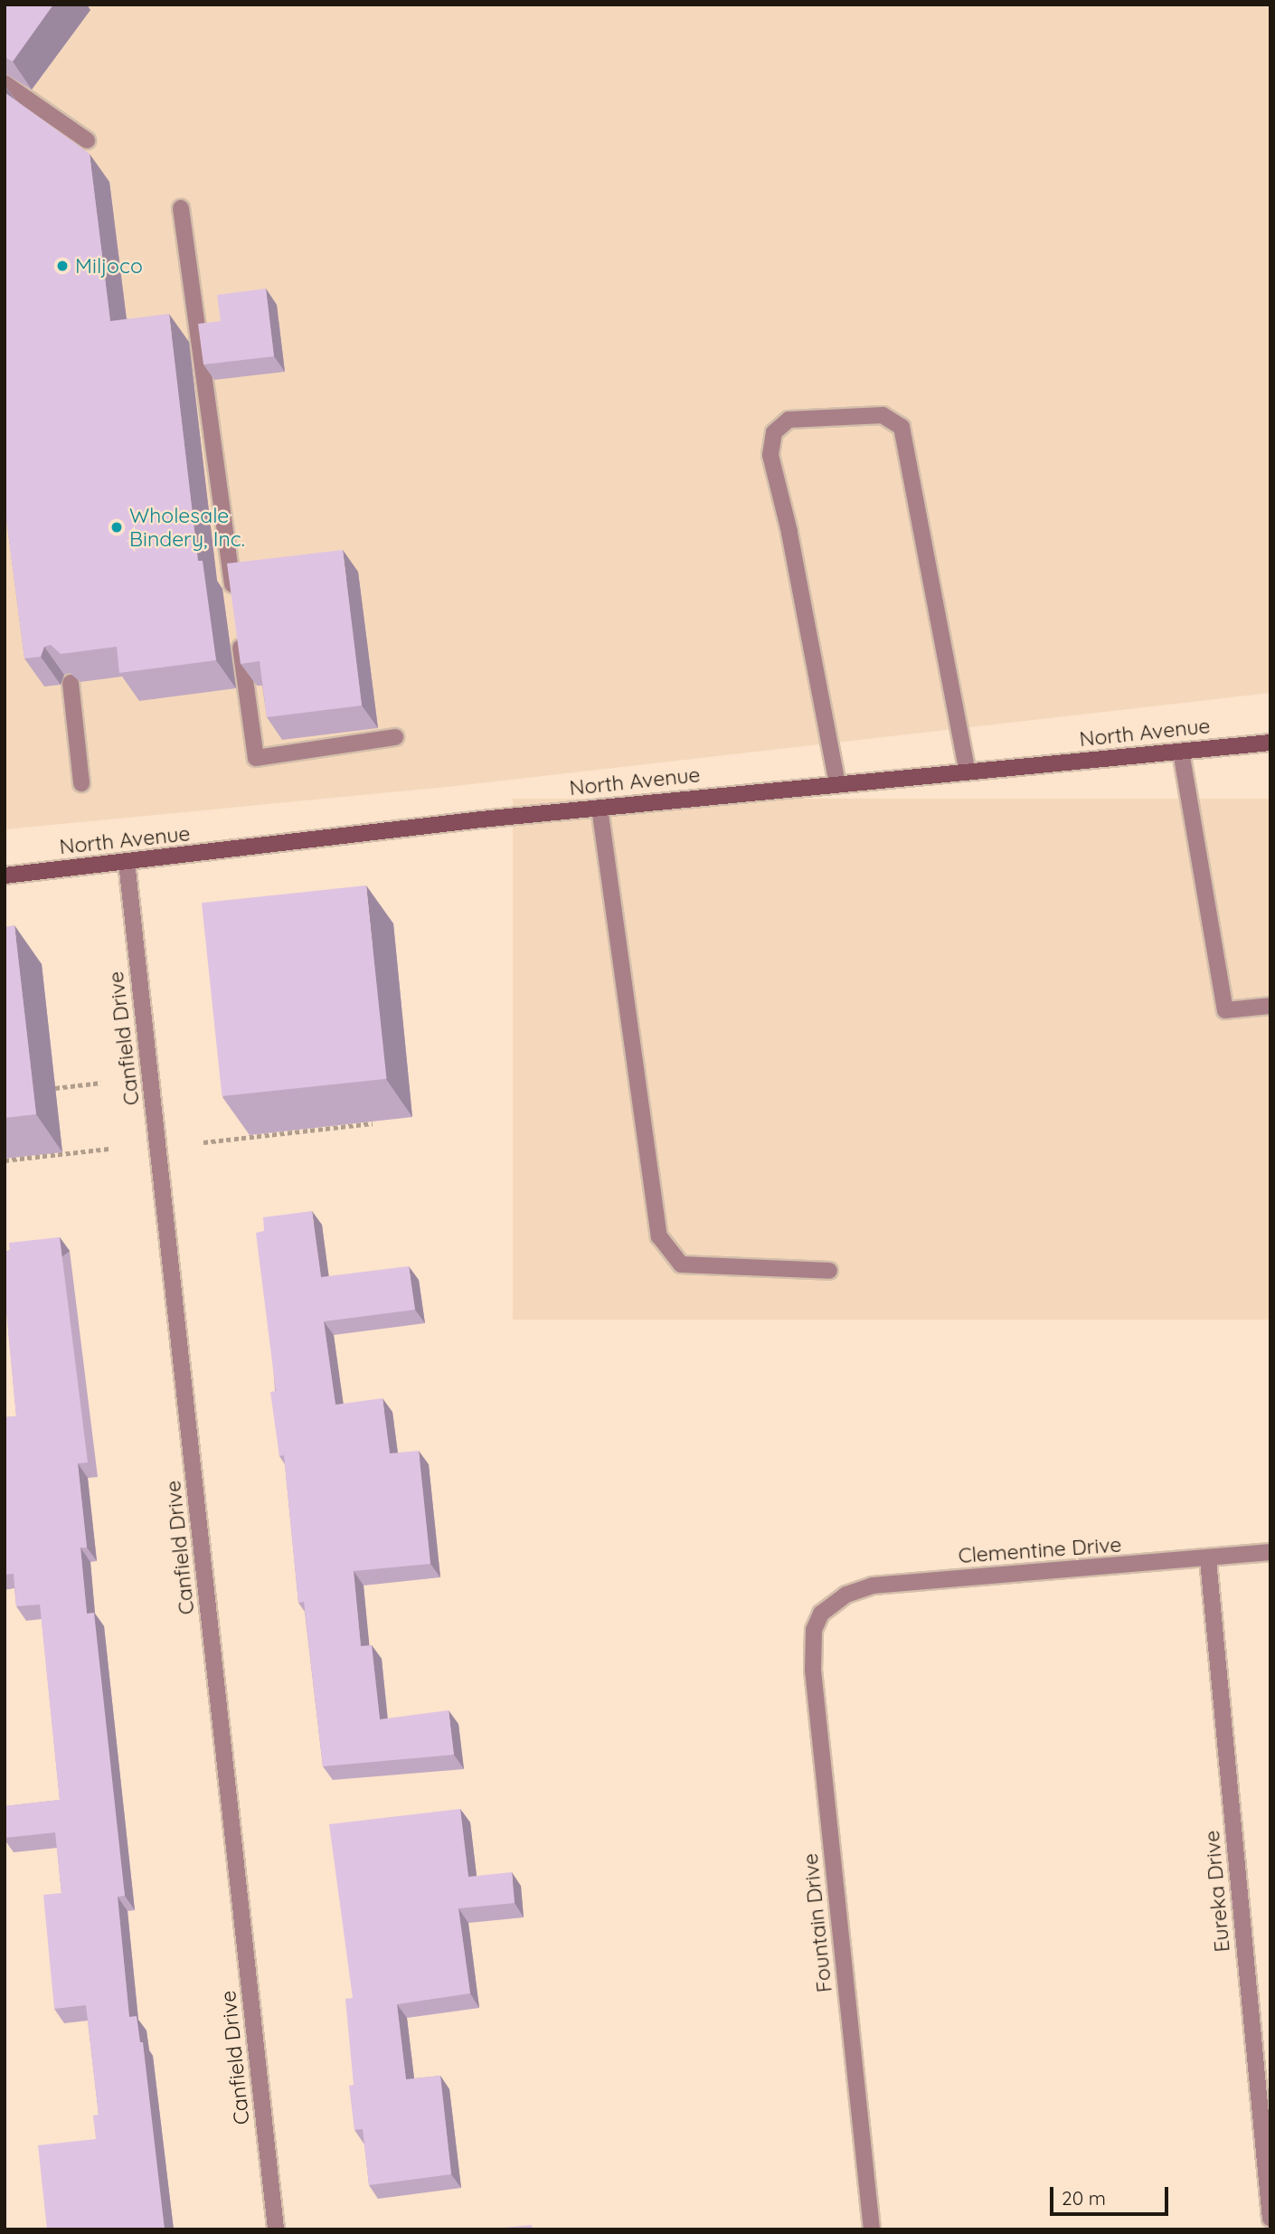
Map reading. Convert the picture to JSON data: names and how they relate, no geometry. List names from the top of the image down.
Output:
{
  "streets": {
    "main road": ["North Avenue"],
    "street": [
      "Canfield Drive",
      "Clementine Drive",
      "Eureka Drive",
      "Fountain Drive"
    ]
  },
  "crossings": [
    ["North Avenue", "Canfield Drive"],
    ["Clementine Drive", "Eureka Drive"],
    ["Clementine Drive", "Fountain Drive"]
  ],
  "places": ["Miljoco", "Wholesale Bindery, Inc."],
  "scale_bar": "20 m"
}
